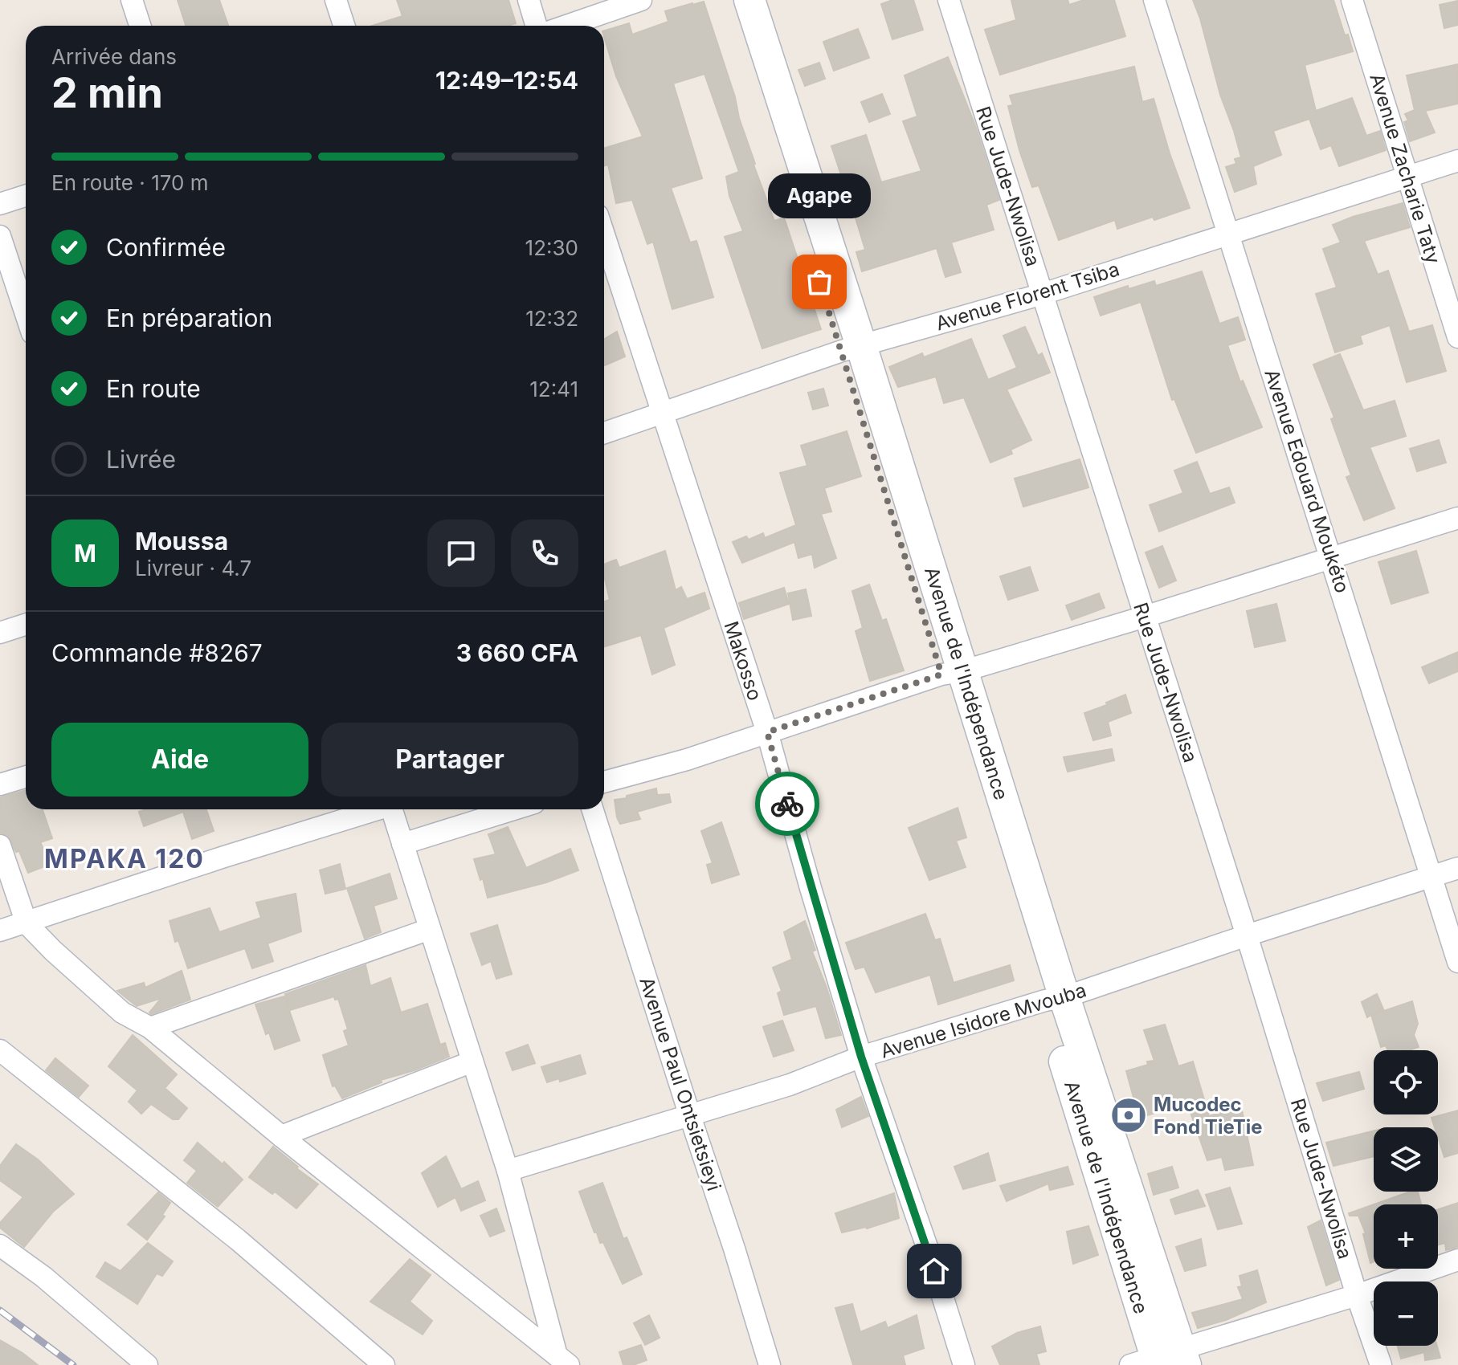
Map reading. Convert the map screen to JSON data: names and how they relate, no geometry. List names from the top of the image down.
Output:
{
  "streets": {
    "street": [
      "Avenue Zacharie Taty",
      "Rue Jude-Nwolisa",
      "Avenue Florent Tsiba",
      "Avenue Edouard Moukéto",
      "Makosso",
      "Avenue de l'Indépendance",
      "Avenue Isidore Mvouba",
      "Avenue Paul Ontsietsieyi"
    ]
  },
  "crossings": [
    ["Avenue Zacharie Taty", "Avenue Florent Tsiba"],
    ["Rue Jude-Nwolisa", "Avenue Florent Tsiba"],
    ["Rue Jude-Nwolisa", "Avenue Isidore Mvouba"],
    ["Avenue Florent Tsiba", "Avenue Edouard Moukéto"],
    ["Avenue Florent Tsiba", "Makosso"],
    ["Avenue Florent Tsiba", "Avenue de l'Indépendance"],
    ["Avenue Edouard Moukéto", "Avenue Isidore Mvouba"],
    ["Makosso", "Avenue Isidore Mvouba"],
    ["Avenue de l'Indépendance", "Avenue Isidore Mvouba"],
    ["Avenue Isidore Mvouba", "Avenue Paul Ontsietsieyi"]
  ],
  "districts": ["MPAKA 120"],
  "places": {
    "other": ["Agape"],
    "bank": ["Mucodec Fond TieTie"]
  },
  "page": {
    "heading": ["2 min", "Arrivée dans", "12:49–12:54"],
    "panel": [
      "Moussa",
      "Livreur · 4.7",
      "Commande #8267",
      "3 660 CFA"
    ],
    "bar": "En route · 170 m",
    "bubble": "Agape",
    "list": [
      ["Confirmée", "12:30"],
      ["En préparation", "12:32"],
      ["En route", "12:41"],
      "Livrée"
    ],
    "round": "M",
    "buttons": ["Aide", "Partager"],
    "map_buttons": ["+", "−"]
  }
}
